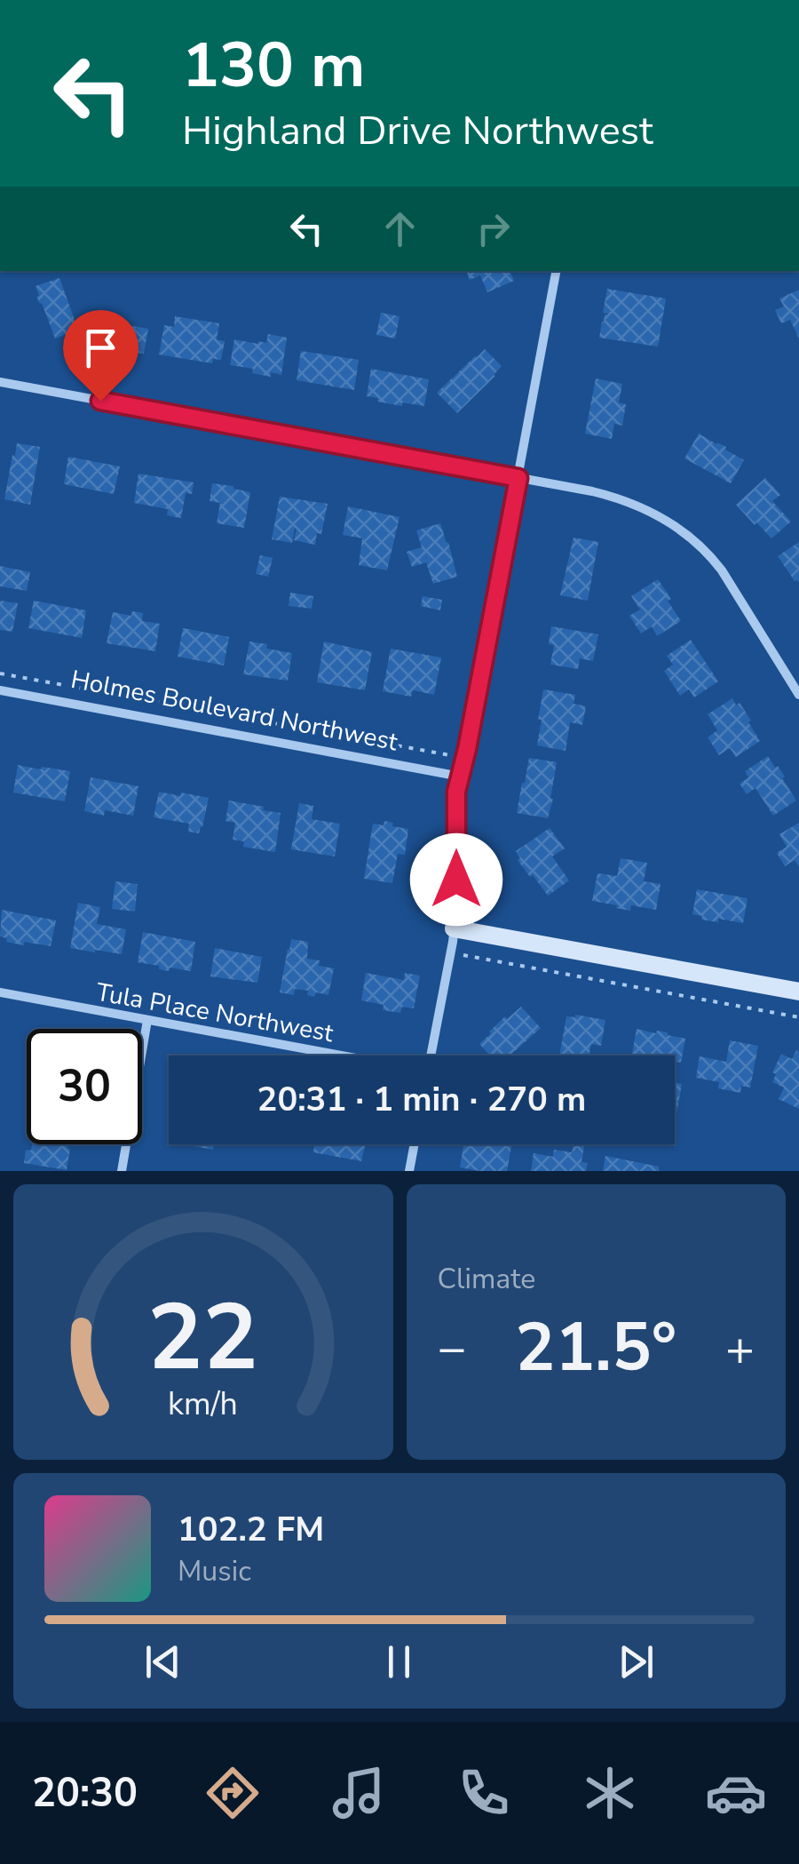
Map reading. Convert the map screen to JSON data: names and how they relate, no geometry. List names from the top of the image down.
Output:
{
  "streets": {
    "street": ["Holmes Boulevard Northwest", "Tula Place Northwest"]
  },
  "page": {
    "turn": ["130 m", "Highland Drive Northwest"],
    "limit": "30",
    "trip": "20:31 · 1 min · 270 m",
    "tile": "Climate",
    "heat": ["−", "21.5°", "+"],
    "song": ["102.2 FM", "Music"],
    "tabs": "20:30",
    "gauge": ["22", "km/h"]
  }
}
